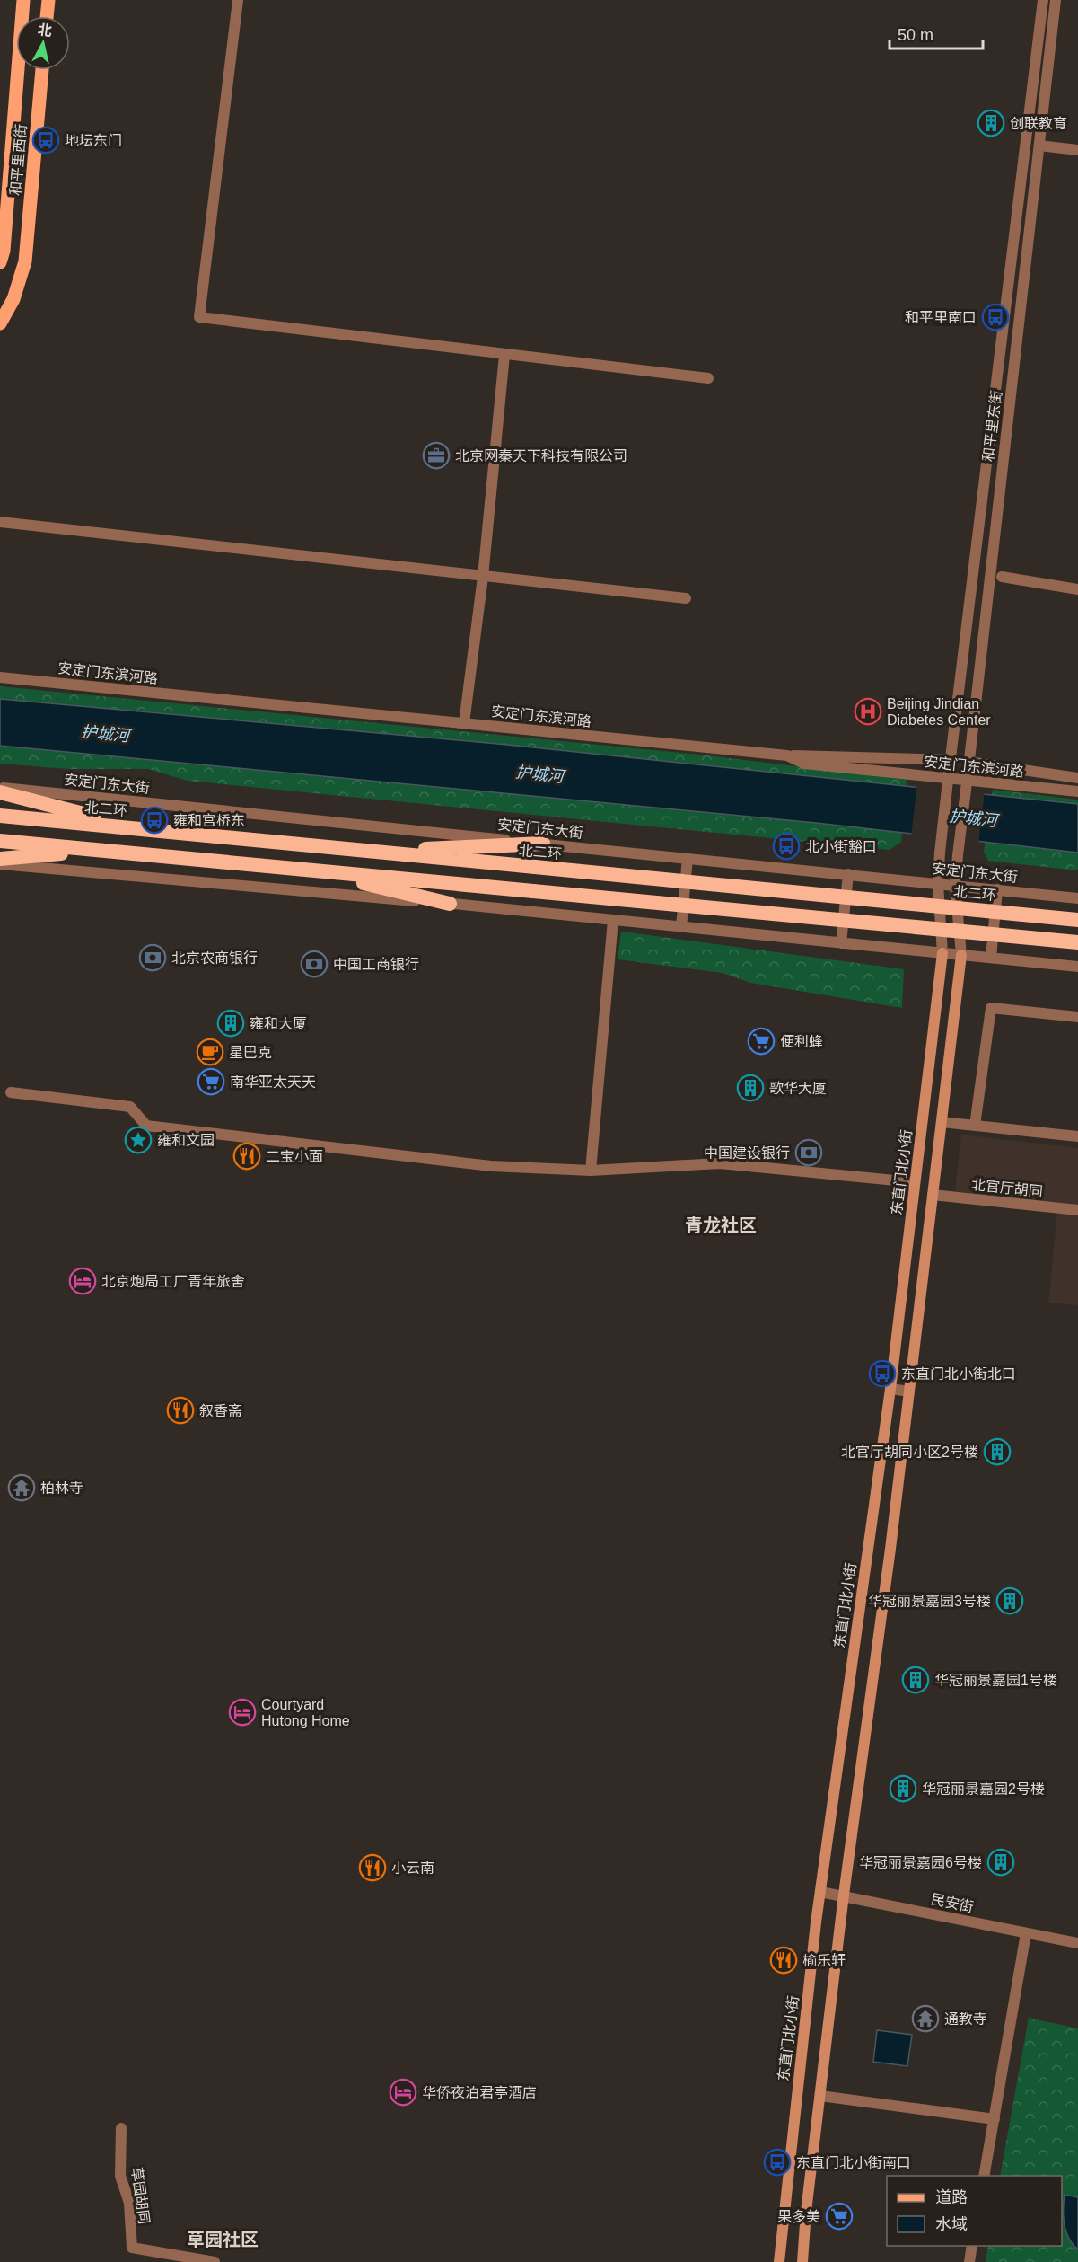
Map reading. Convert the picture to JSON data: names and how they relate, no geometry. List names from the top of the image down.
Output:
{
  "streets": {
    "highway": ["北二环"],
    "main road": ["和平里西街", "东直门北小街"],
    "street": [
      "和平里东街",
      "安定门东滨河路",
      "安定门东大街",
      "北官厅胡同",
      "民安街",
      "草园胡同"
    ]
  },
  "crossings": [
    ["和平里东街", "安定门东大街"],
    ["和平里东街", "东直门北小街"],
    ["东直门北小街", "民安街"]
  ],
  "districts": ["青龙社区", "草园社区"],
  "water": ["护城河"],
  "places": {
    "building": [
      "创联教育",
      "雍和大厦",
      "歌华大厦",
      "北官厅胡同小区2号楼",
      "华冠丽景嘉园3号楼",
      "华冠丽景嘉园1号楼",
      "华冠丽景嘉园2号楼",
      "华冠丽景嘉园6号楼"
    ],
    "bus stop": [
      "地坛东门",
      "和平里南口",
      "雍和宫桥东",
      "北小街豁口",
      "东直门北小街北口",
      "东直门北小街南口"
    ],
    "office": ["北京网秦天下科技有限公司"],
    "hospital": ["Beijing Jindian Diabetes Center"],
    "bank": ["北京农商银行", "中国工商银行", "中国建设银行"],
    "supermarket": ["便利蜂", "南华亚太天天", "果多美"],
    "cafe": ["星巴克"],
    "place": ["雍和文园"],
    "restaurant": [
      "二宝小面",
      "叙香斋",
      "小云南",
      "榆乐轩"
    ],
    "hotel": ["北京炮局工厂青年旅舍", "Courtyard Hutong Home", "华侨夜泊君亭酒店"],
    "temple": ["柏林寺", "通教寺"]
  },
  "legend": ["道路", "水域"],
  "scale_bar": "50 m",
  "north": "top"
}
